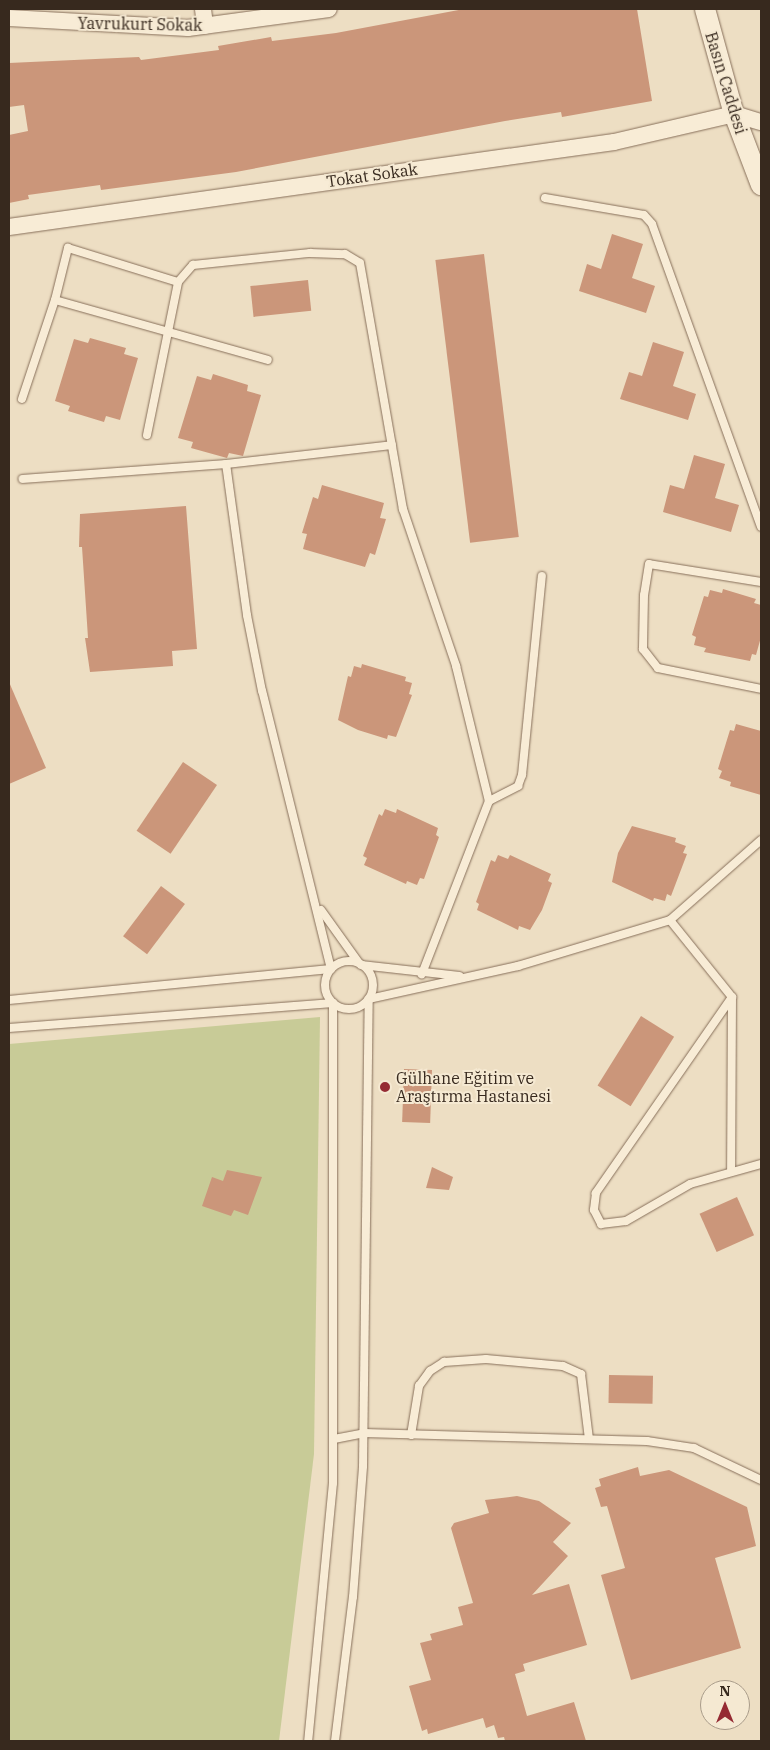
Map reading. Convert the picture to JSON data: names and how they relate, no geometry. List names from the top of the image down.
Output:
{
  "streets": {
    "street": ["Yavrukurt Sokak", "Basın Caddesi", "Tokat Sokak"]
  },
  "crossings": [
    ["Basın Caddesi", "Tokat Sokak"]
  ],
  "places": ["Gülhane Eğitim ve Araştırma Hastanesi"],
  "north": "top"
}
